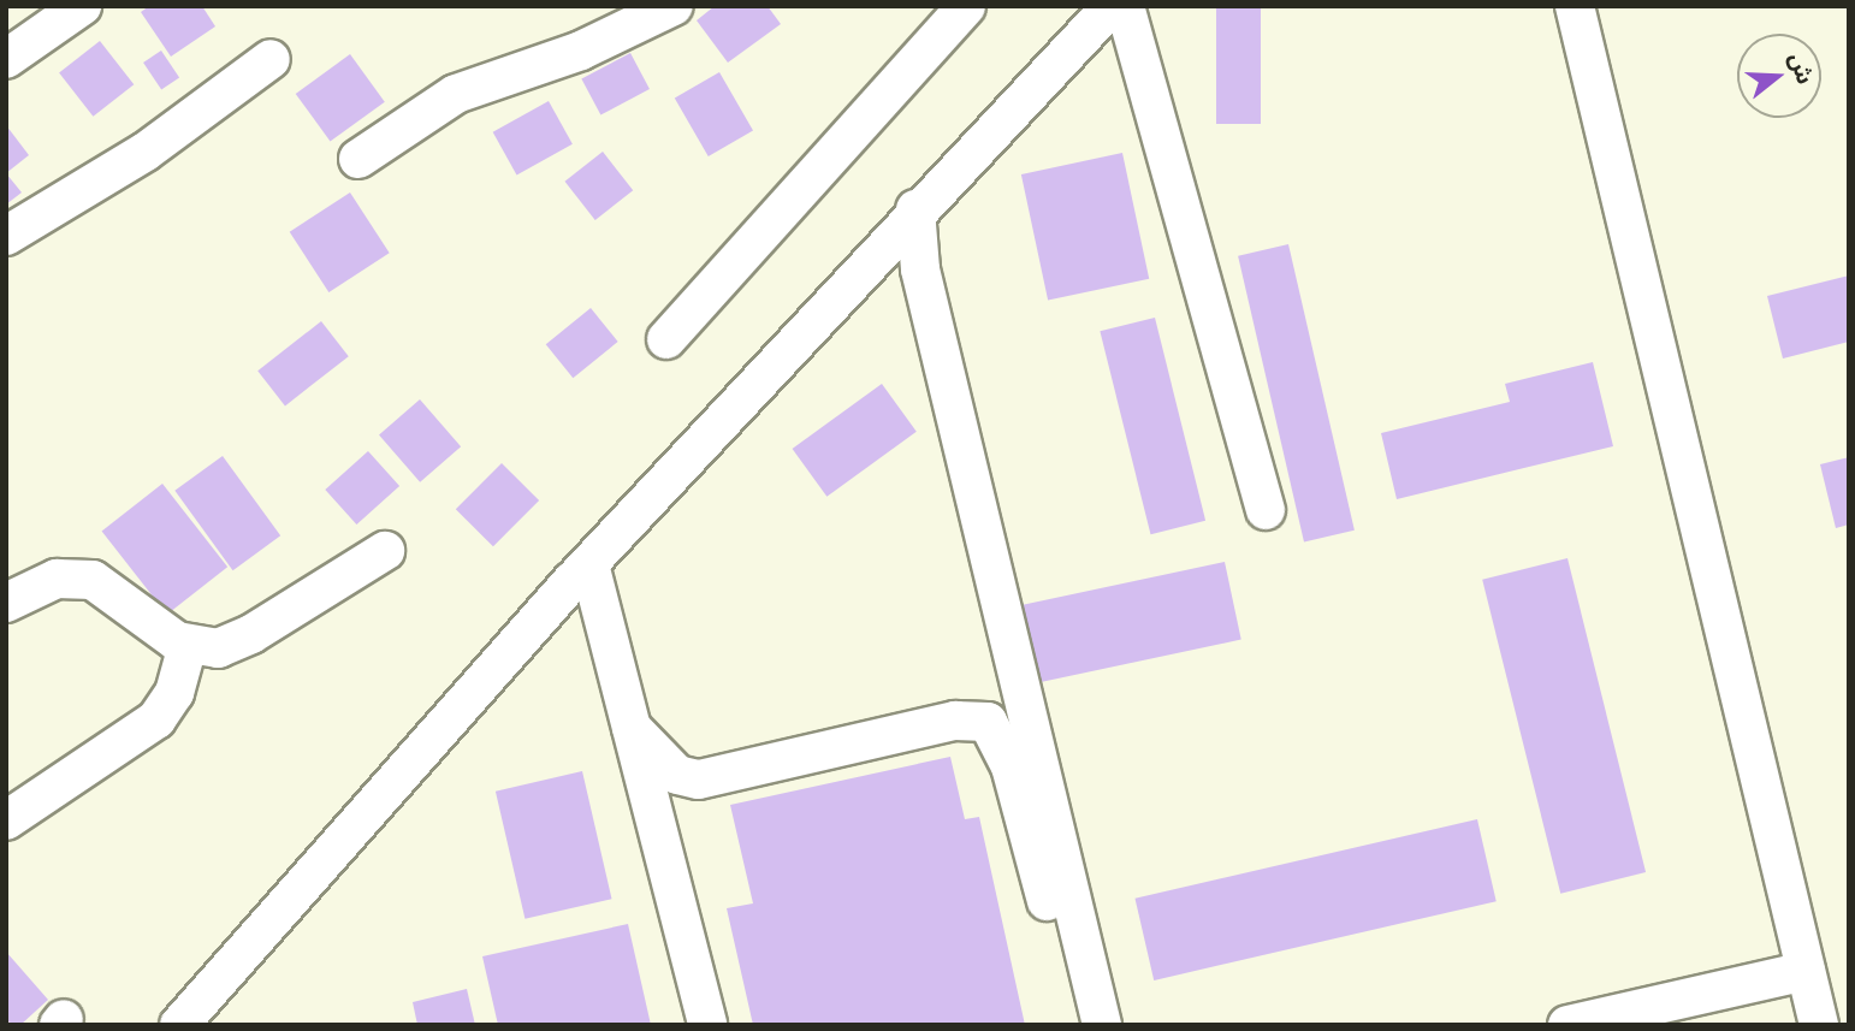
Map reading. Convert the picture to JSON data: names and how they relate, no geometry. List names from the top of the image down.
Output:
{
  "north": "right"
}
